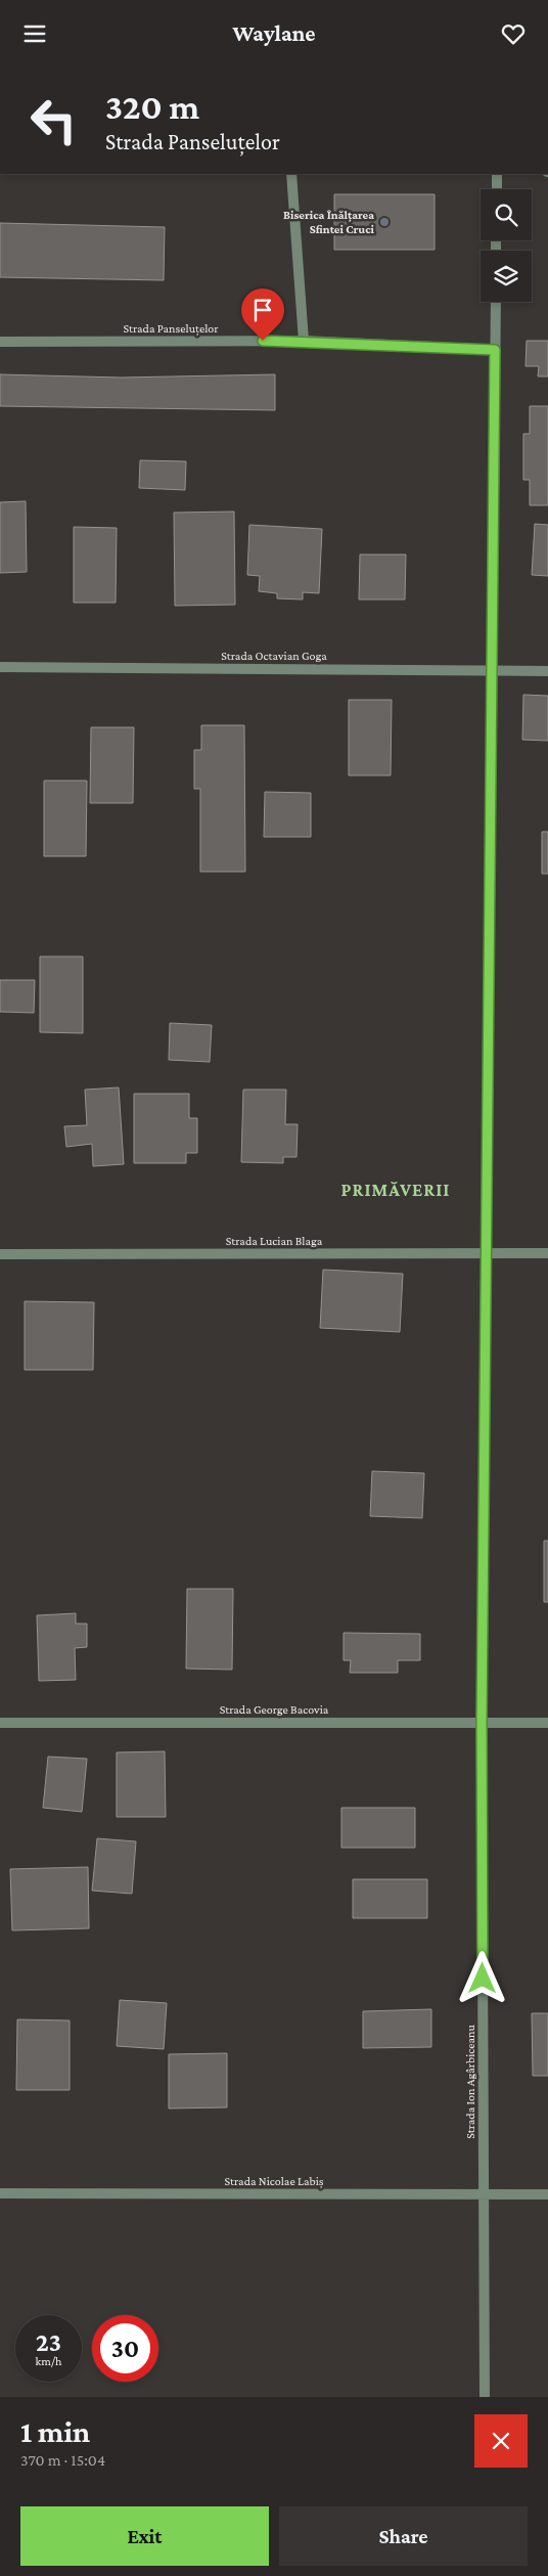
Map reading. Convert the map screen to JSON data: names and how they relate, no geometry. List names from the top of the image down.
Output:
{
  "streets": {
    "street": [
      "Strada Panseluțelor",
      "Strada Octavian Goga",
      "Strada Lucian Blaga",
      "Strada George Bacovia",
      "Strada Ion Agârbiceanu",
      "Strada Nicolae Labiș"
    ]
  },
  "crossings": [
    ["Strada Panseluțelor", "Strada Ion Agârbiceanu"],
    ["Strada Octavian Goga", "Strada Ion Agârbiceanu"],
    ["Strada Lucian Blaga", "Strada Ion Agârbiceanu"],
    ["Strada George Bacovia", "Strada Ion Agârbiceanu"],
    ["Strada Ion Agârbiceanu", "Strada Nicolae Labiș"]
  ],
  "districts": ["PRIMĂVERII"],
  "places": ["Biserica Înălțarea Sfintei Cruci"],
  "page": {
    "header": "Waylane",
    "turn": ["320 m", "Strada Panseluțelor"],
    "speed": "23 km/h",
    "limit": "30",
    "heading": ["1 min", "370 m · 15:04"],
    "buttons": ["Exit", "Share"]
  }
}
